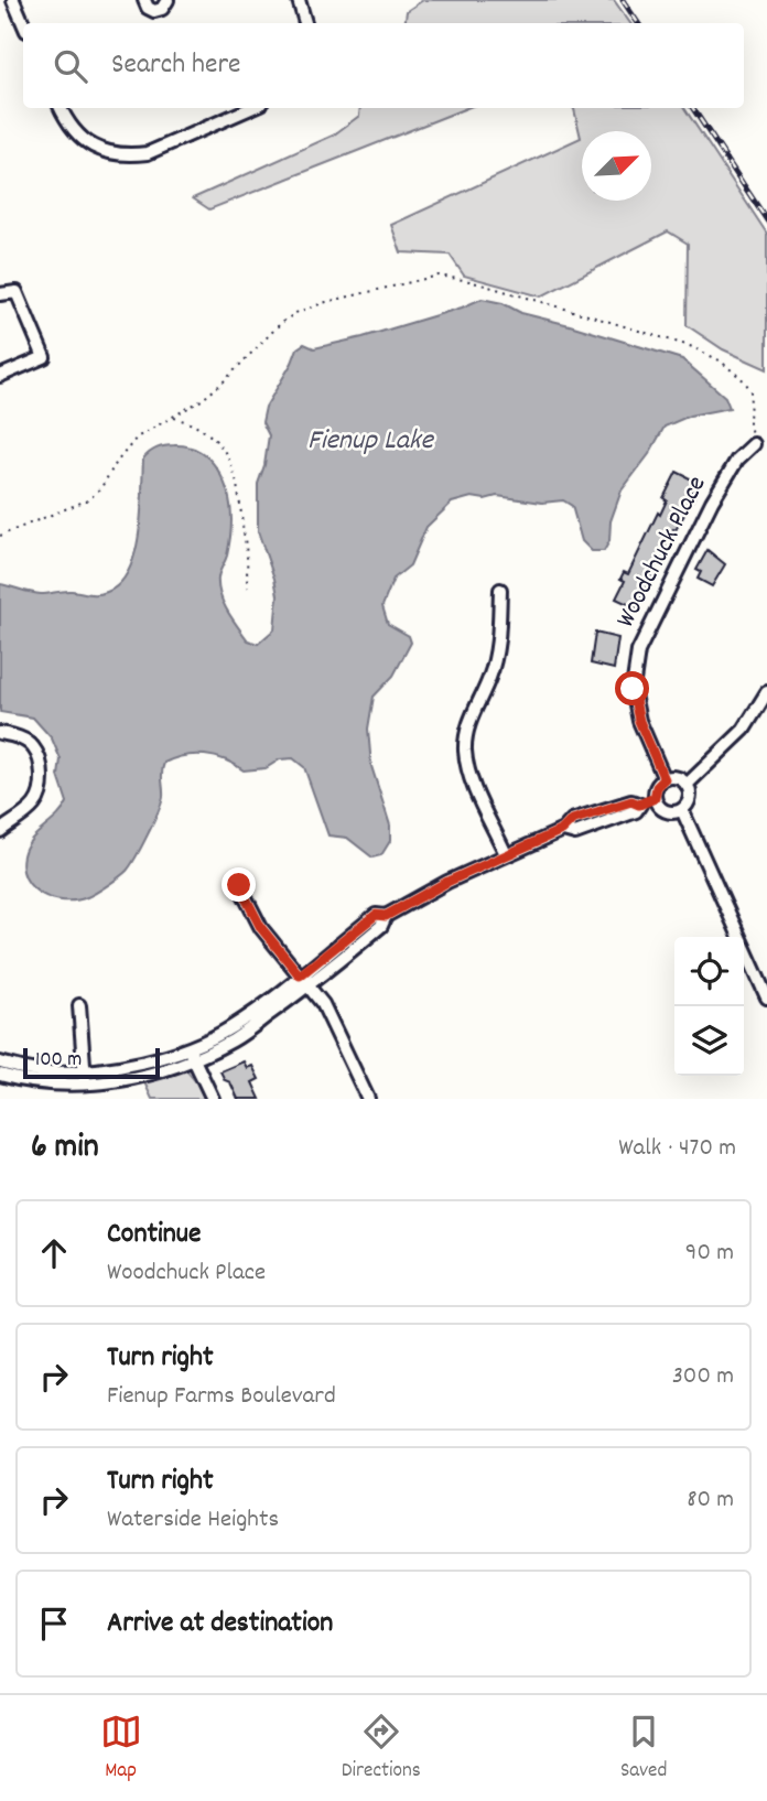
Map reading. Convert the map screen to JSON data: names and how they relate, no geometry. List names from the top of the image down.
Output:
{
  "streets": {
    "street": ["Woodchuck Place"]
  },
  "water": ["Fienup Lake"],
  "scale_bar": "100 m",
  "north": "top right",
  "page": {
    "search": "Search here",
    "scale": "100 m",
    "heading": ["6 min", "Walk · 470 m"],
    "list": [
      ["Continue", "Woodchuck Place", "90 m"],
      ["Turn right", "Fienup Farms Boulevard", "300 m"],
      ["Turn right", "Waterside Heights", "80 m"],
      "Arrive at destination"
    ],
    "nav": ["Map", "Directions", "Saved"]
  }
}
